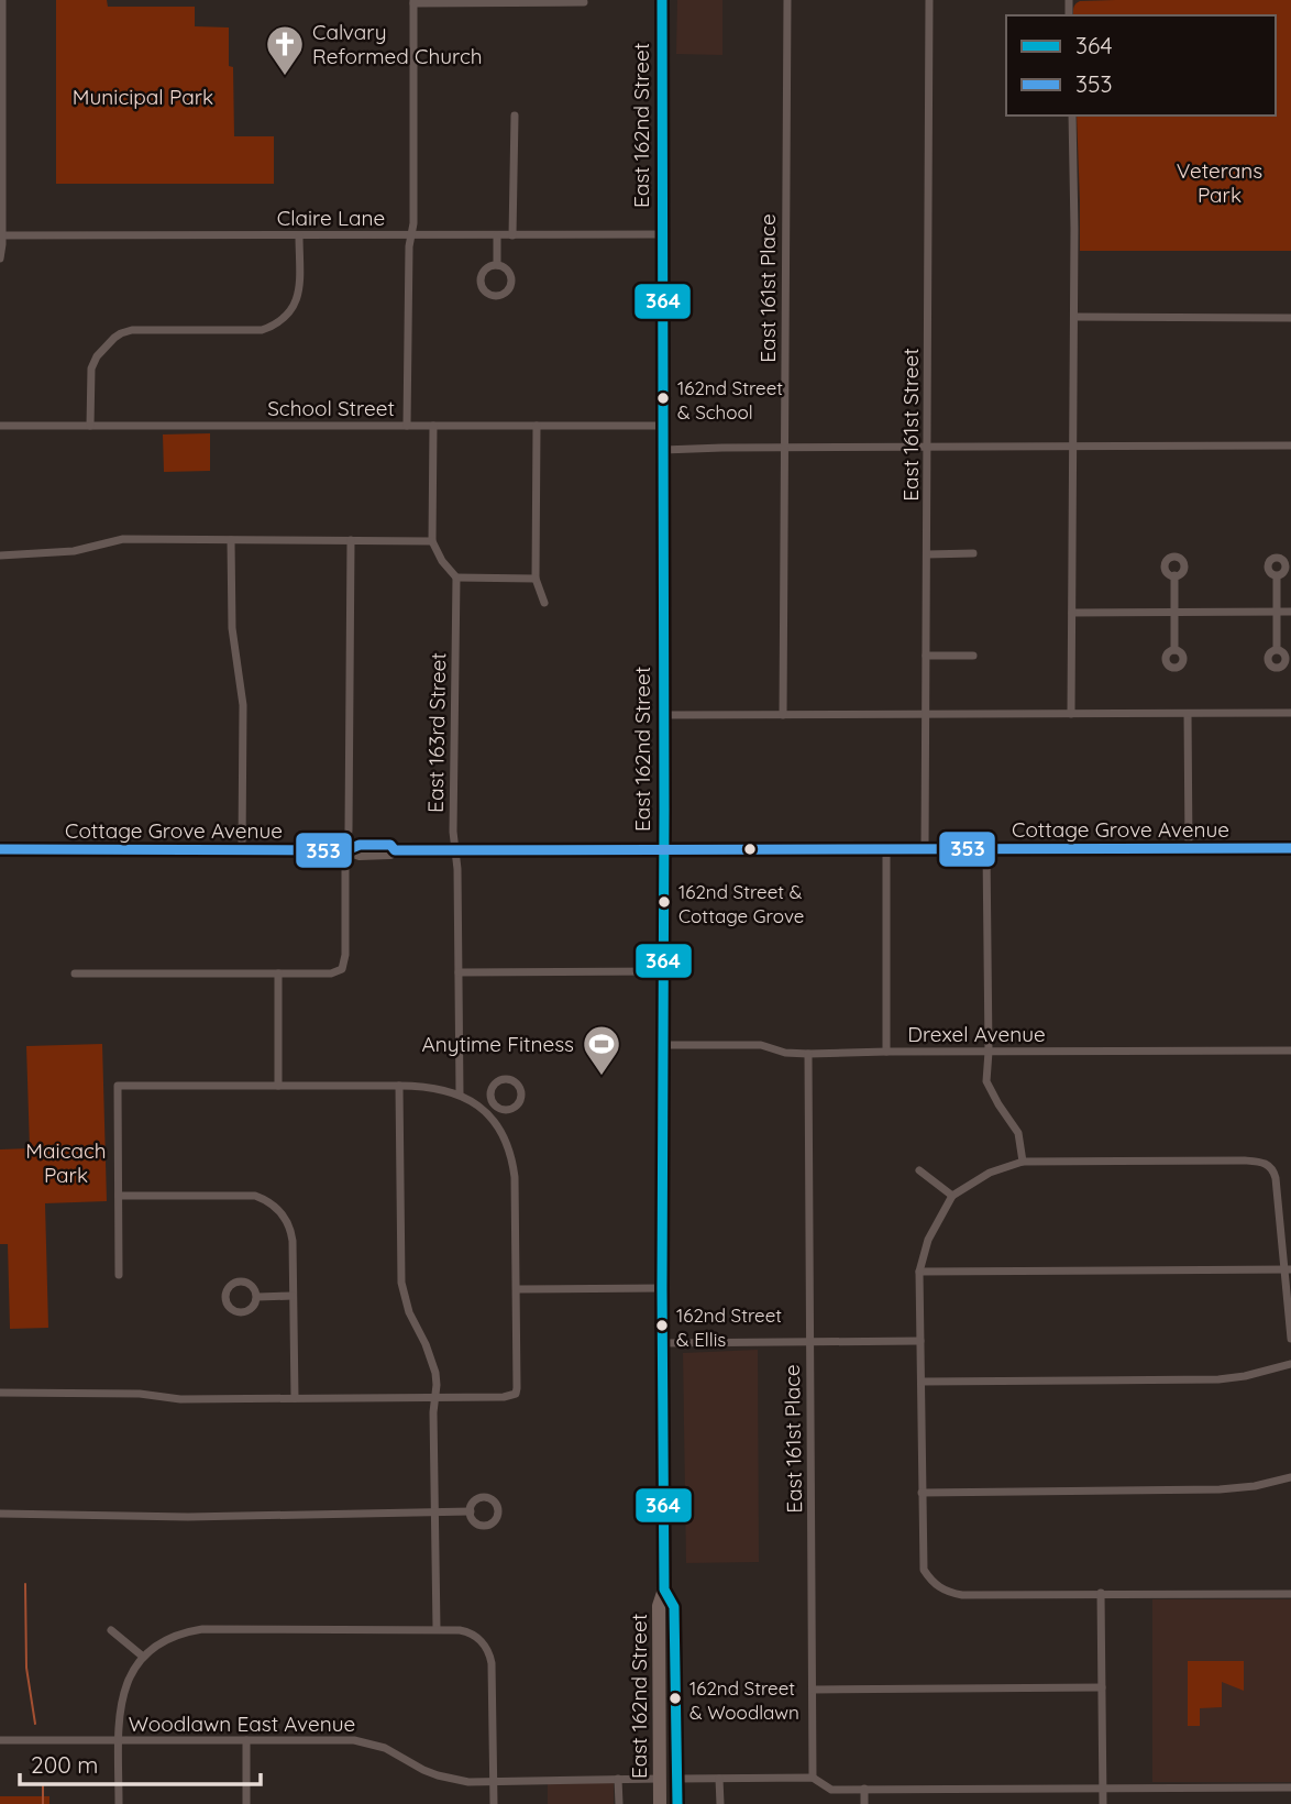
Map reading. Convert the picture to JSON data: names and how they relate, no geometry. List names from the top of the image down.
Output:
{
  "streets": {
    "main road": ["East 162nd Street"],
    "street": [
      "Claire Lane",
      "East 161st Place",
      "School Street",
      "East 161st Street",
      "East 163rd Street",
      "Cottage Grove Avenue",
      "Drexel Avenue",
      "Woodlawn East Avenue"
    ]
  },
  "crossings": [
    ["East 162nd Street", "Claire Lane"],
    ["East 162nd Street", "School Street"],
    ["East 162nd Street", "Cottage Grove Avenue"],
    ["East 162nd Street", "Drexel Avenue"],
    ["East 162nd Street", "Woodlawn East Avenue"],
    ["East 161st Place", "Drexel Avenue"],
    ["East 161st Street", "Cottage Grove Avenue"],
    ["East 163rd Street", "Cottage Grove Avenue"]
  ],
  "parks": ["Municipal Park", "Veterans Park", "Maicach Park"],
  "places": {
    "church": ["Calvary Reformed Church"],
    "other": [
      "162nd Street & School",
      "162nd Street & Cottage Grove",
      "162nd Street & Ellis",
      "162nd Street & Woodlawn"
    ],
    "sports": ["Anytime Fitness"]
  },
  "lines": ["transit line 364", "transit line 353"],
  "legend": ["364", "353"],
  "scale_bar": "200 m"
}
